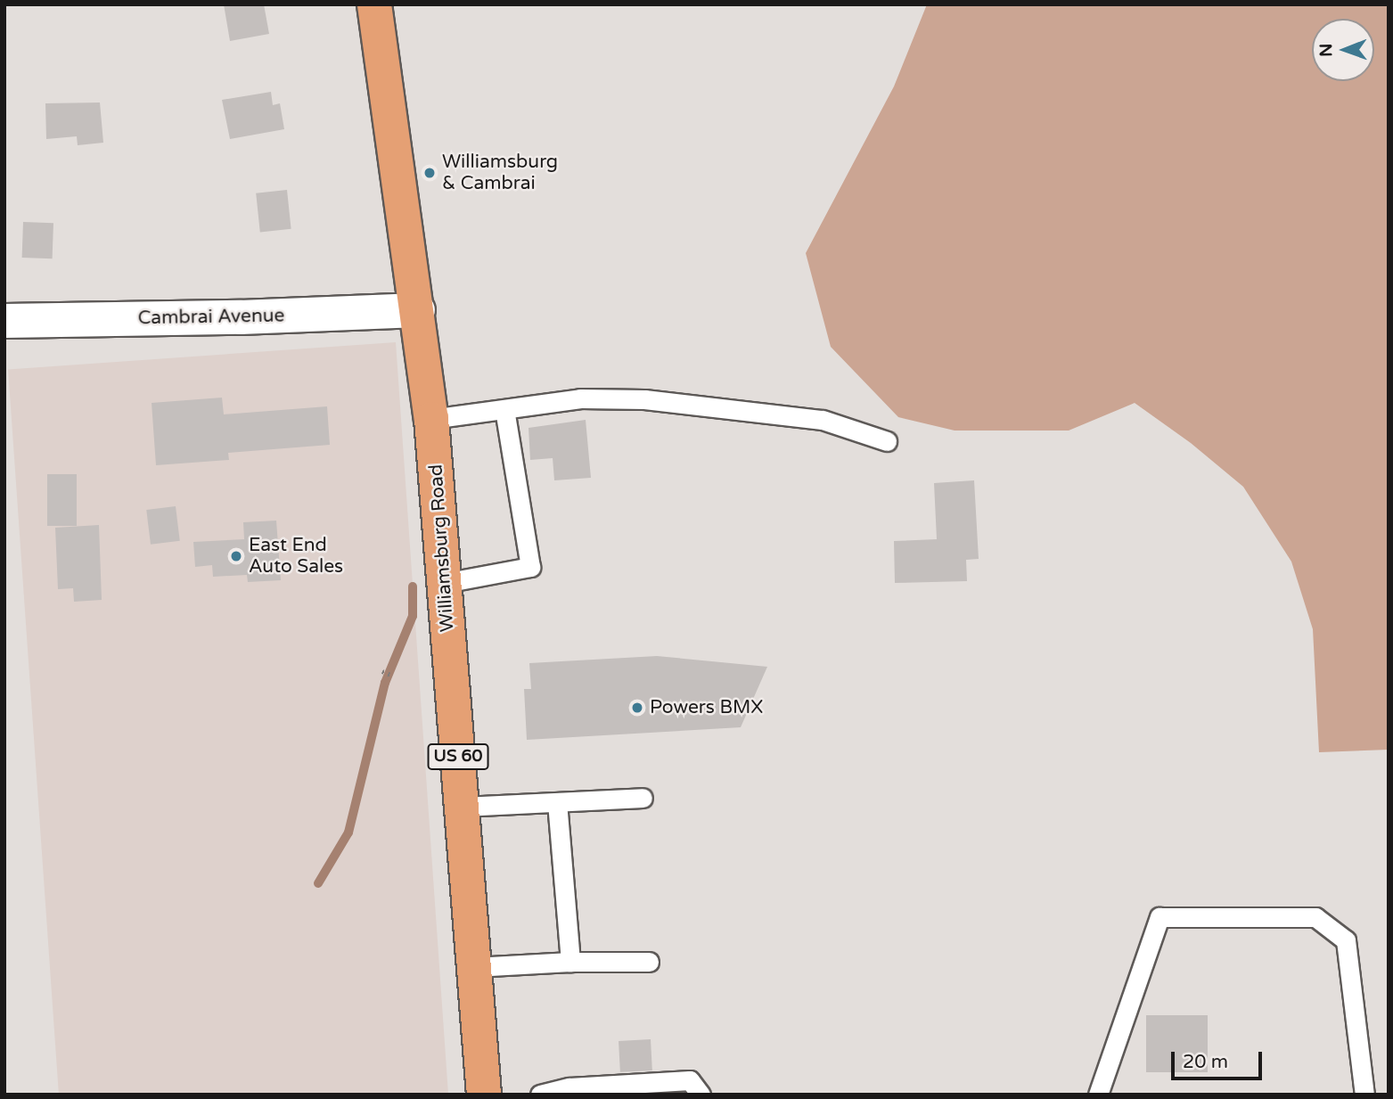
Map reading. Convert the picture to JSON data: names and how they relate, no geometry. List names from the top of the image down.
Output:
{
  "streets": {
    "main road": ["Williamsburg Road", "US 60"],
    "street": ["Cambrai Avenue"]
  },
  "crossings": [
    ["Cambrai Avenue", "Williamsburg Road"]
  ],
  "places": ["Williamsburg & Cambrai", "East End Auto Sales", "Powers BMX"],
  "scale_bar": "20 m",
  "north": "left"
}
